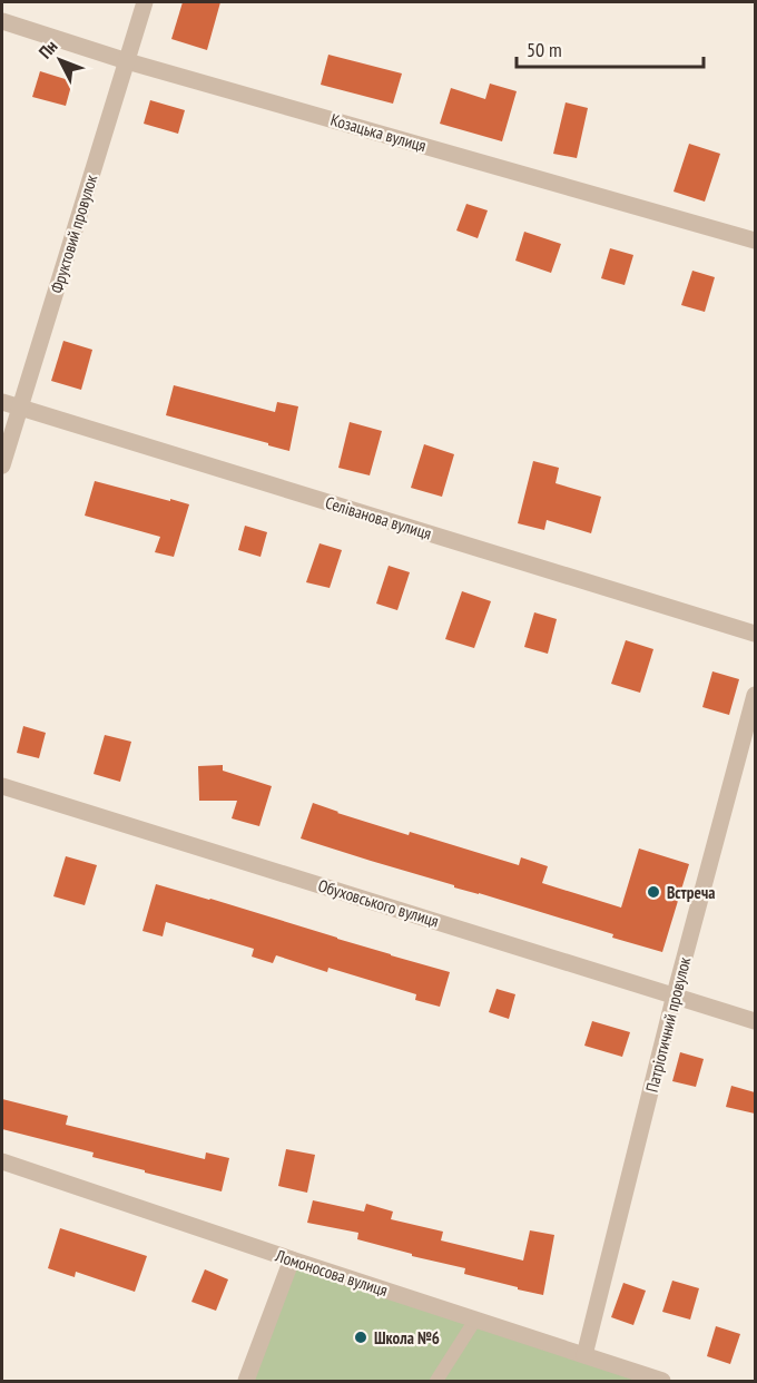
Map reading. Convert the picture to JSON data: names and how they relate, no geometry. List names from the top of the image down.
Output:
{
  "streets": {
    "street": [
      "Козацька вулиця",
      "Фруктовий провулок",
      "Селіванова вулиця",
      "Обуховського вулиця",
      "Патріотичний провулок",
      "Ломоносова вулиця"
    ]
  },
  "crossings": [
    ["Козацька вулиця", "Фруктовий провулок"],
    ["Фруктовий провулок", "Селіванова вулиця"],
    ["Обуховського вулиця", "Патріотичний провулок"],
    ["Патріотичний провулок", "Ломоносова вулиця"]
  ],
  "places": ["Встреча", "Школа №6"],
  "scale_bar": "50 m",
  "north": "top left"
}
